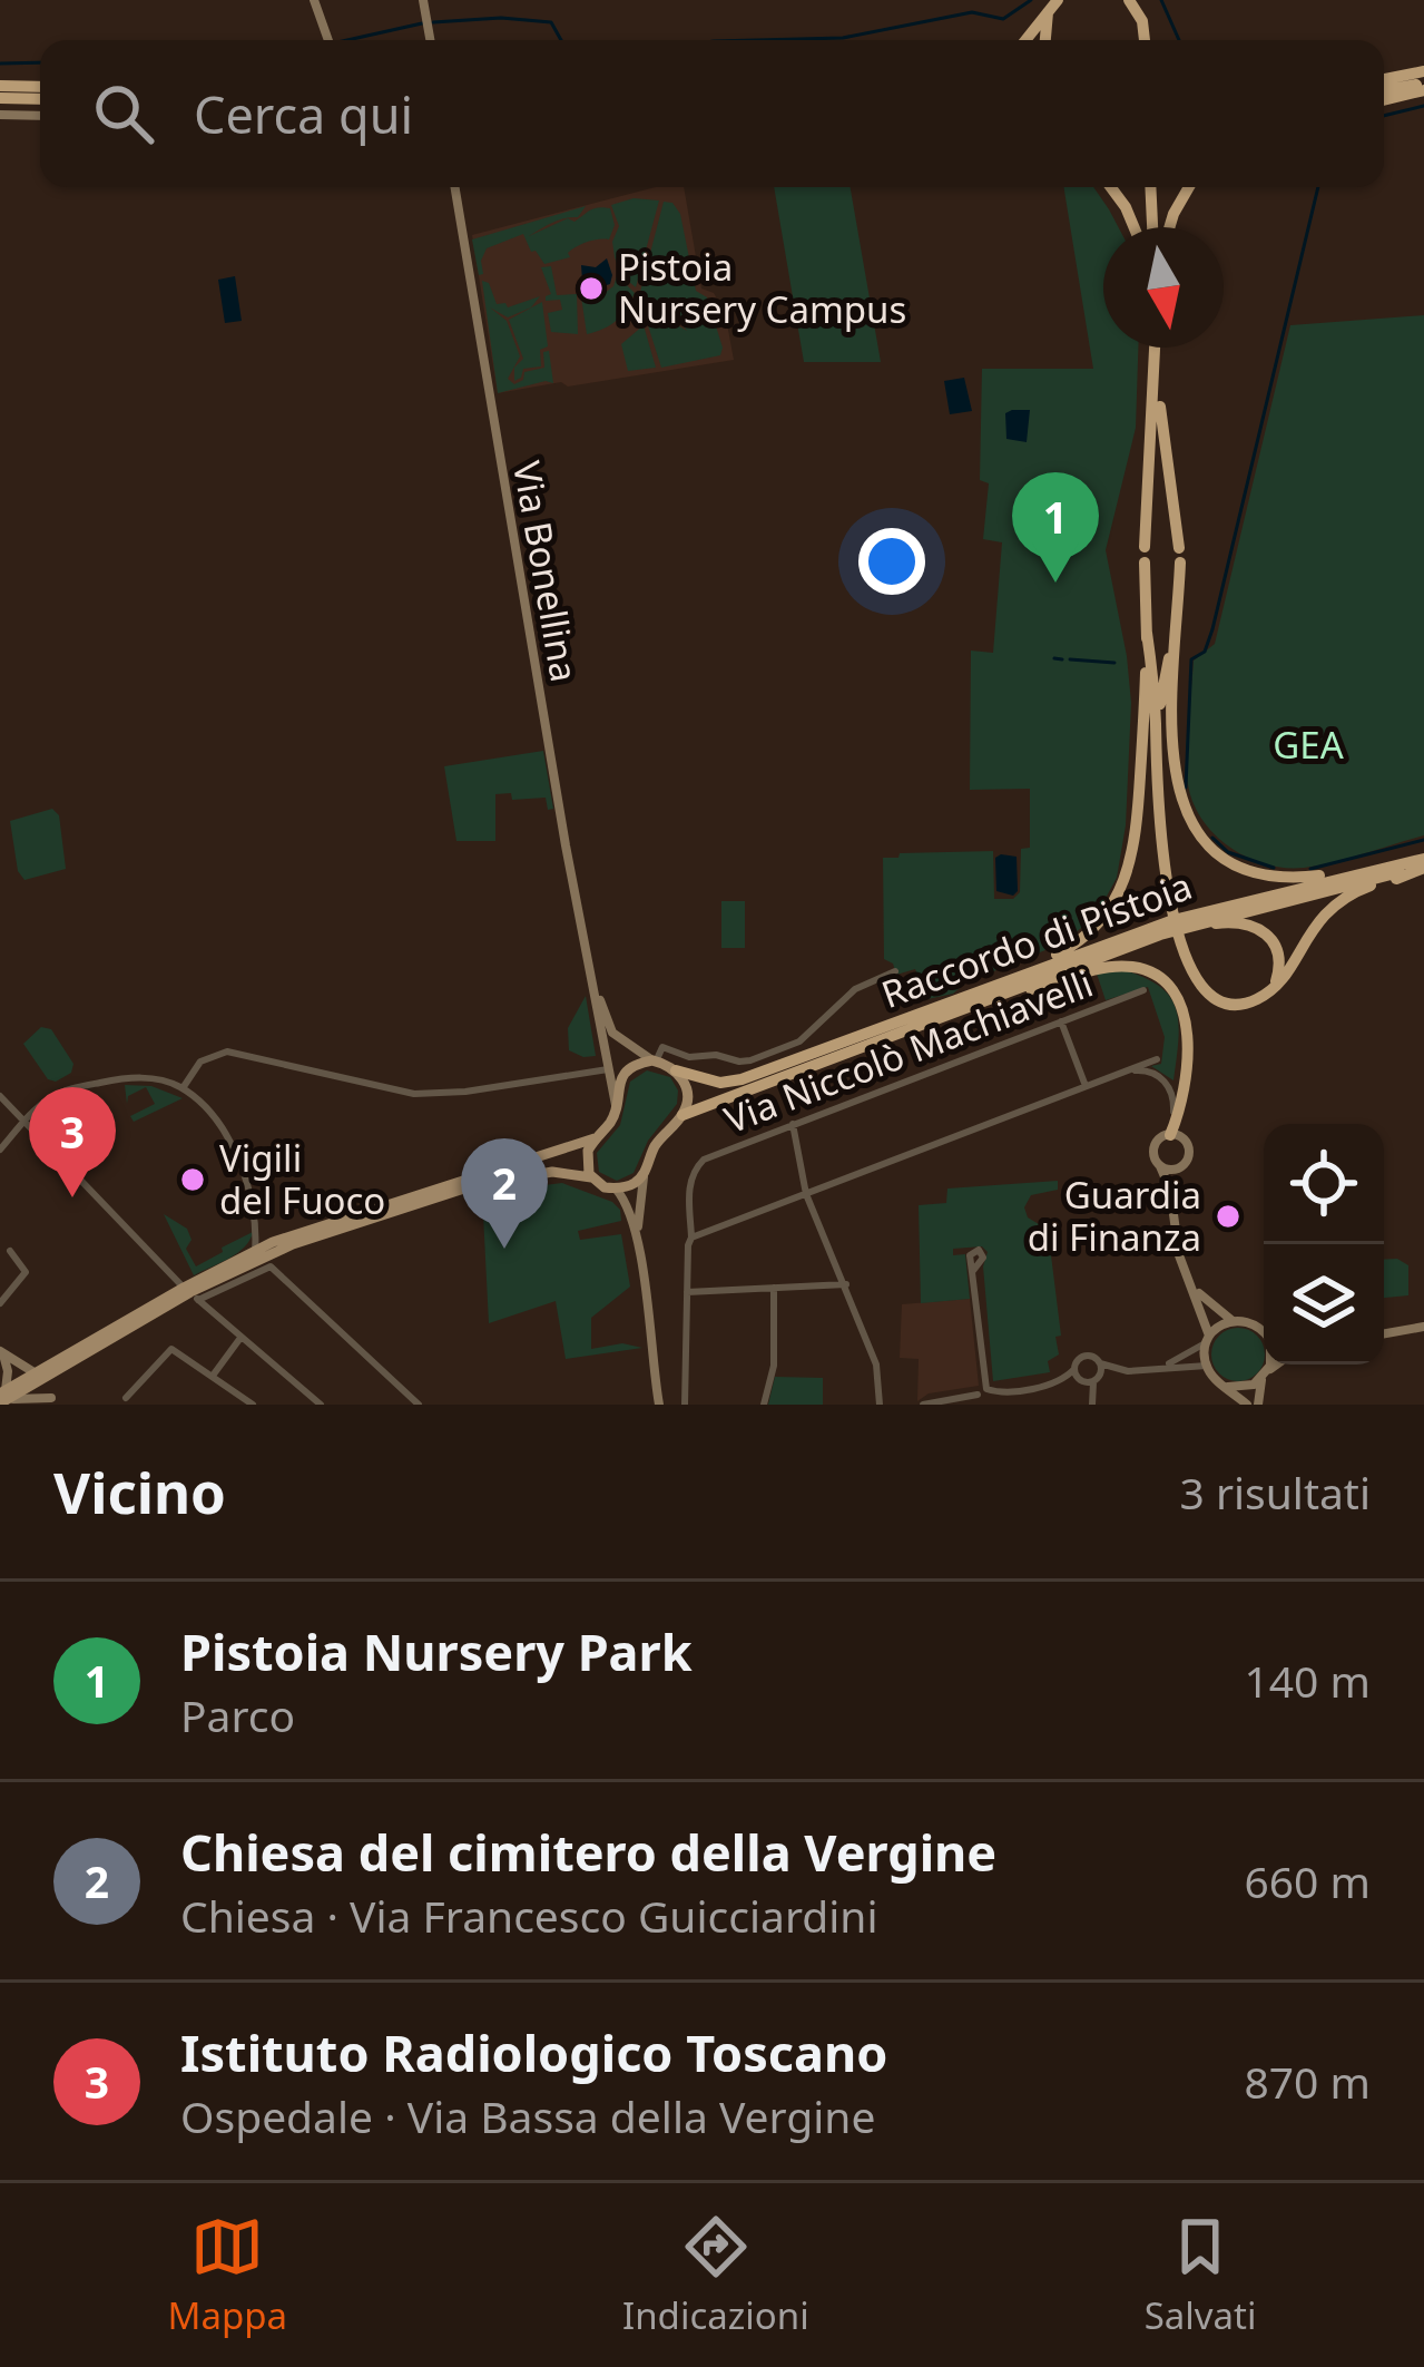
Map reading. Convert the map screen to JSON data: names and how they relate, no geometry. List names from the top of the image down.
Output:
{
  "streets": {
    "highway": ["Raccordo di Pistoia"],
    "main road": ["Via Bonellina"],
    "street": ["Via Niccolò Machiavelli"]
  },
  "parks": ["GEA"],
  "places": ["Pistoia Nursery Campus", "Vigili del Fuoco", "Guardia di Finanza"],
  "north": "bottom",
  "page": {
    "search": "Cerca qui",
    "pins": ["1", "3", "2"],
    "heading": ["Vicino", "3 risultati"],
    "list": [
      {
        "mark": "1",
        "name": "Pistoia Nursery Park",
        "note": "Parco",
        "value": "140 m"
      },
      {
        "mark": "2",
        "name": "Chiesa del cimitero della Vergine",
        "note": "Chiesa · Via Francesco Guicciardini",
        "value": "660 m"
      },
      {
        "mark": "3",
        "name": "Istituto Radiologico Toscano",
        "note": "Ospedale · Via Bassa della Vergine",
        "value": "870 m"
      }
    ],
    "nav": ["Mappa", "Indicazioni", "Salvati"]
  }
}
